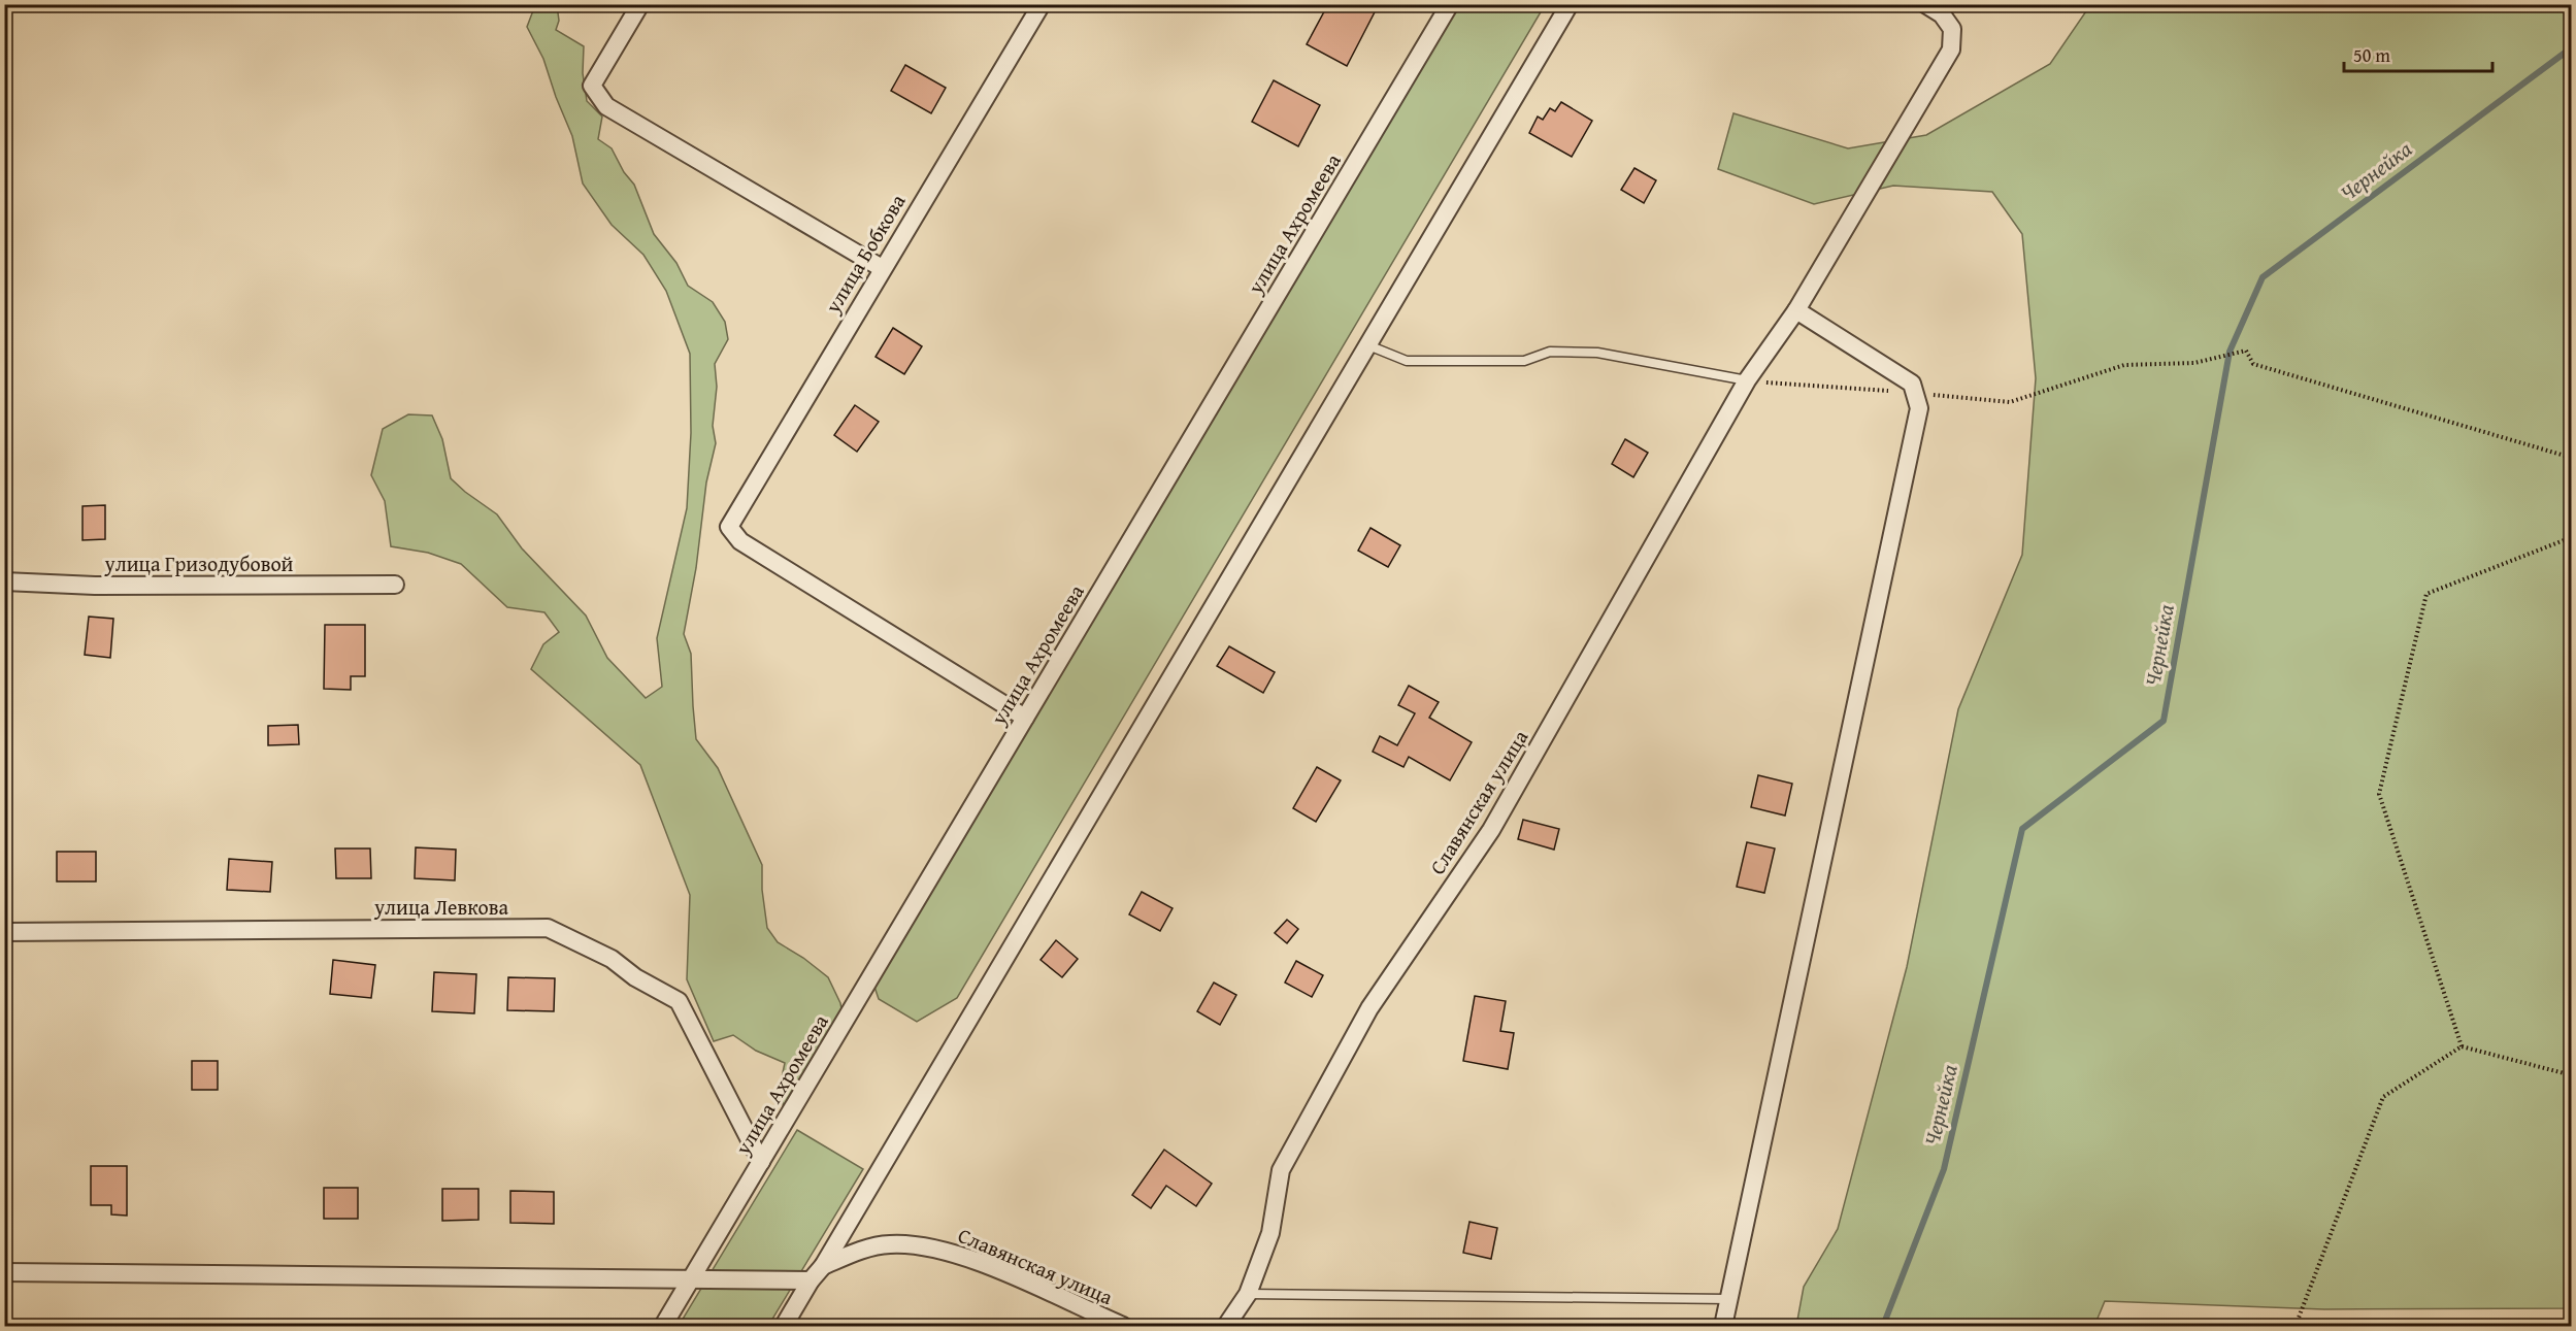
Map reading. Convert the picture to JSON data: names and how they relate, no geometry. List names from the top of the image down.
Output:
{
  "streets": {
    "street": [
      "улица Ахромеева",
      "улица Бобкова",
      "улица Гризодубовой",
      "Славянская улица",
      "улица Левкова"
    ]
  },
  "crossings": [
    ["улица Ахромеева", "улица Бобкова"],
    ["улица Ахромеева", "улица Левкова"]
  ],
  "water": ["Чернейка"],
  "scale_bar": "50 m"
}
